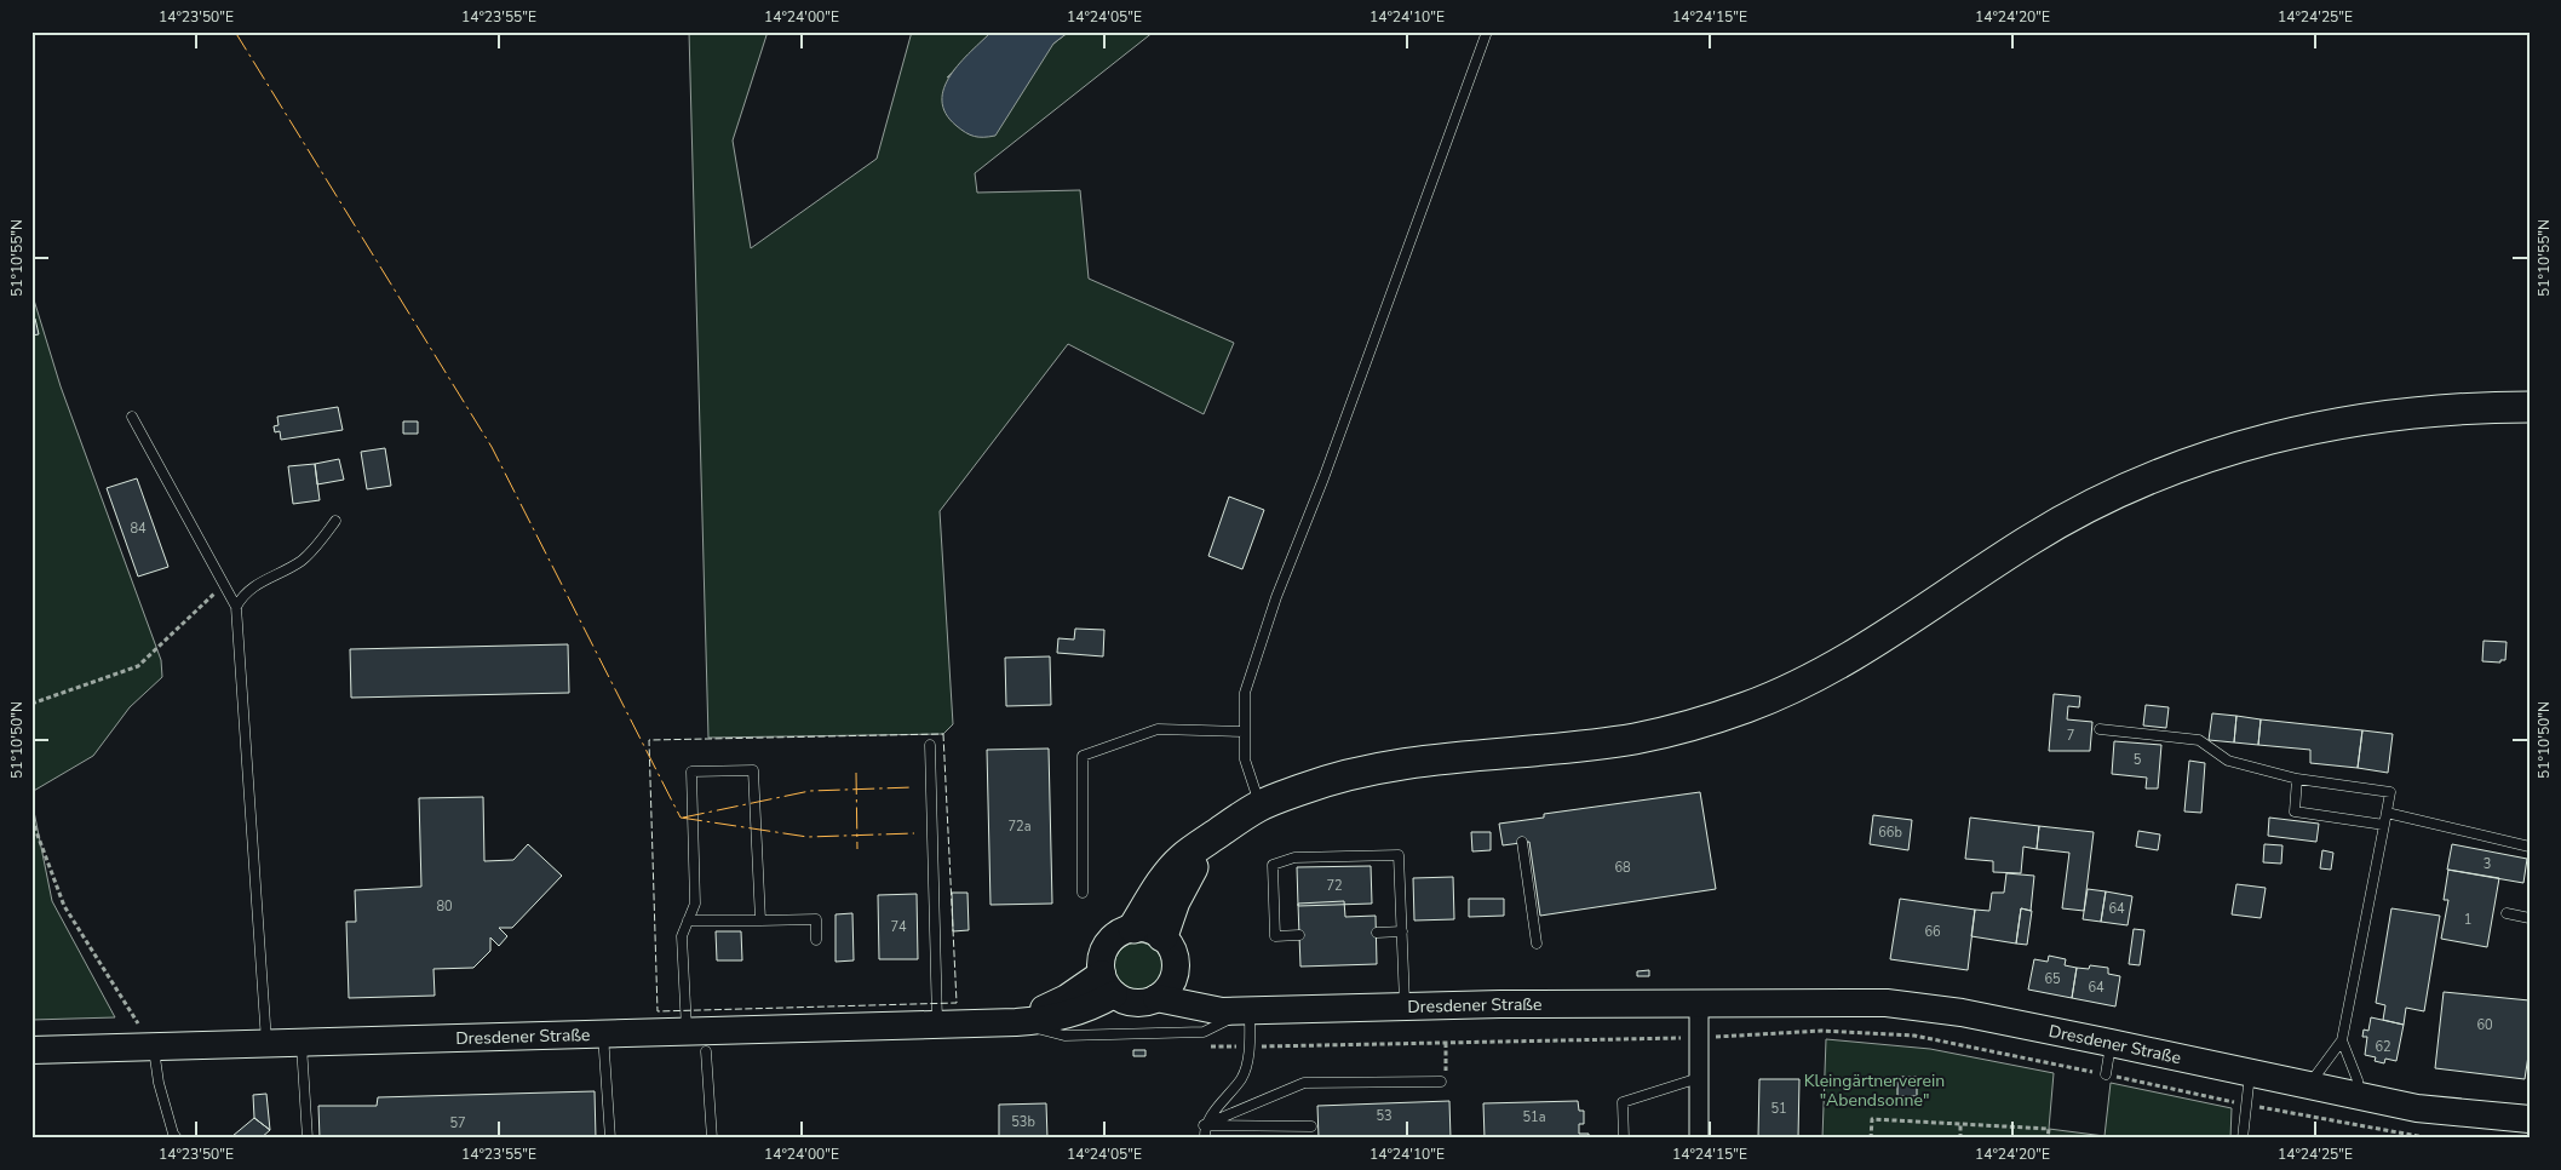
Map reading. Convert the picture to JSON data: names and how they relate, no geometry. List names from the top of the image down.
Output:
{
  "streets": {
    "main road": ["Dresdener Straße"]
  },
  "parks": ["Kleingärtnerverein \"Abendsonne\""],
  "house_numbers": [
    "84",
    "7",
    "5",
    "72a",
    "66b",
    "3",
    "68",
    "72",
    "80",
    "64",
    "1",
    "74",
    "66",
    "65",
    "64",
    "60",
    "62",
    "51",
    "53",
    "51a",
    "53b",
    "57"
  ],
  "coordinates": [
    "14°23'50\"E",
    "14°23'55\"E",
    "14°24'00\"E",
    "14°24'05\"E",
    "14°24'10\"E",
    "14°24'15\"E",
    "14°24'20\"E",
    "14°24'25\"E",
    "51°10'55\"N",
    "51°10'50\"N"
  ]
}
